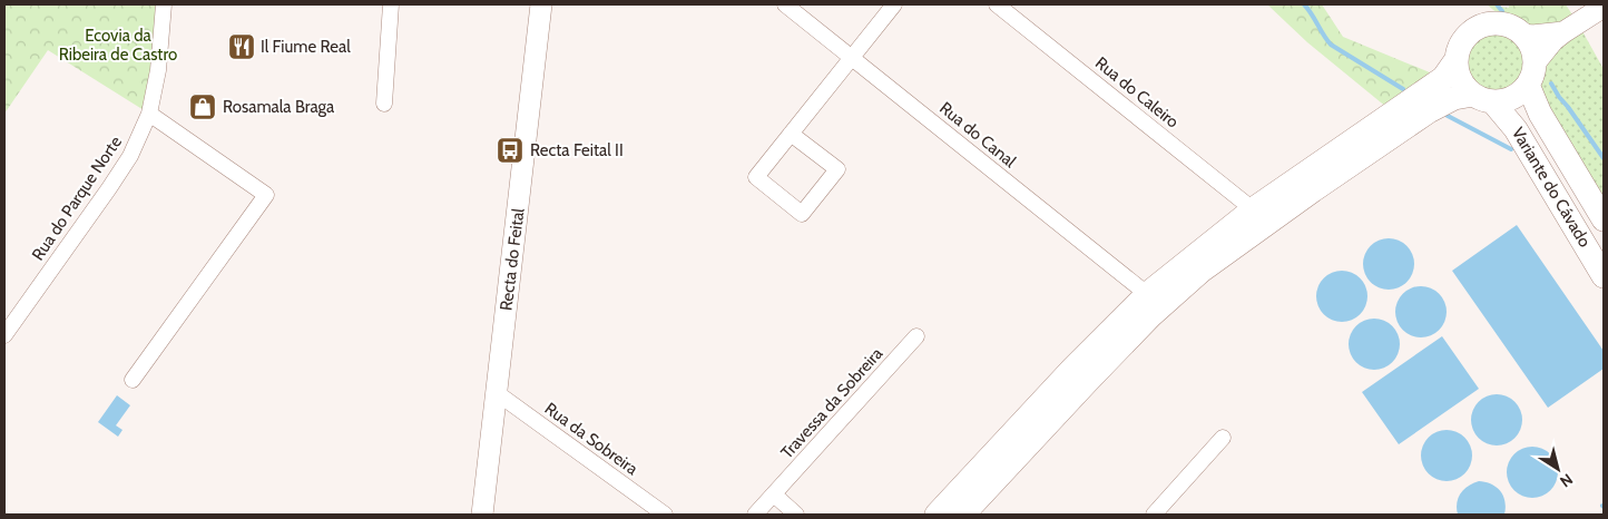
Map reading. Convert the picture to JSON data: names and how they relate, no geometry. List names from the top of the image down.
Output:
{
  "streets": {
    "main road": ["Variante do Cávado"],
    "street": [
      "Rua do Caleiro",
      "Rua do Canal",
      "Rua do Parque Norte",
      "Recta do Feital",
      "Travessa da Sobreira",
      "Rua da Sobreira"
    ]
  },
  "crossings": [
    ["Recta do Feital", "Rua da Sobreira"]
  ],
  "parks": ["Ecovia da Ribeira de Castro"],
  "places": {
    "restaurant": ["Il Fiume Real"],
    "shop": ["Rosamala Braga"],
    "bus stop": ["Recta Feital II"]
  },
  "north": "bottom right"
}
